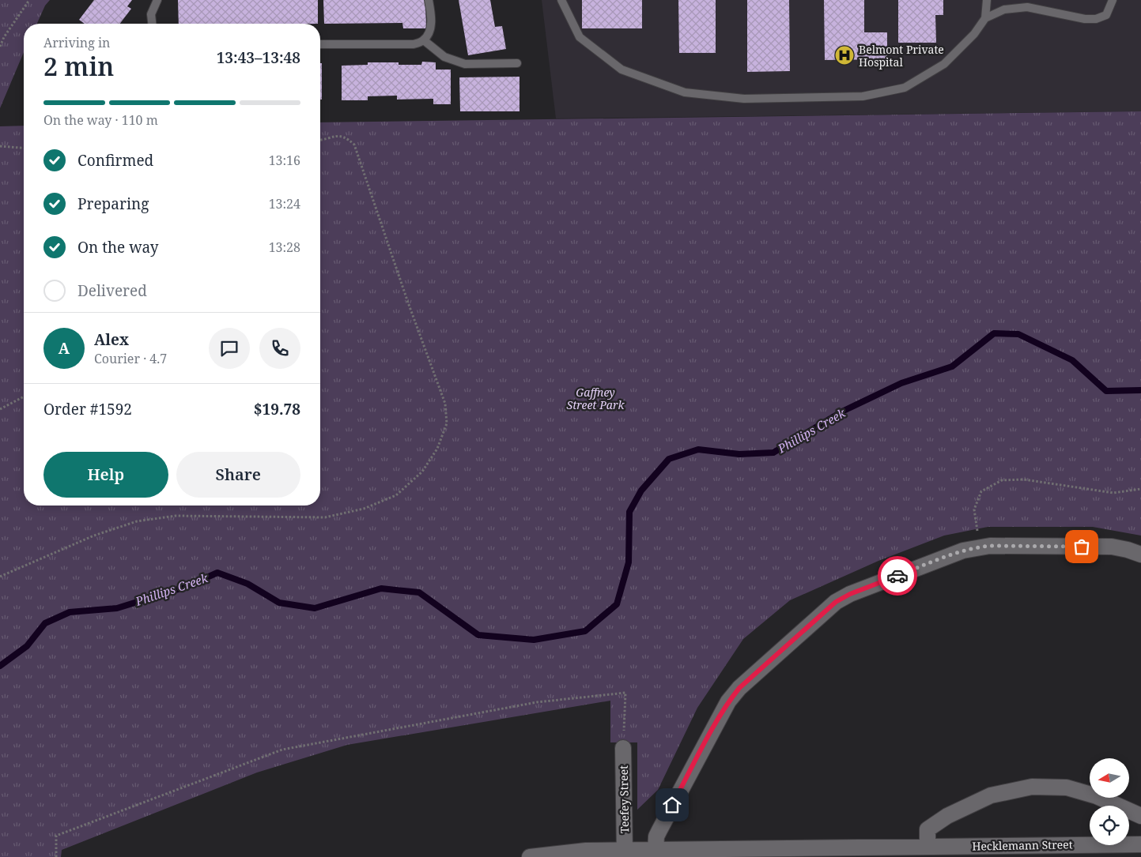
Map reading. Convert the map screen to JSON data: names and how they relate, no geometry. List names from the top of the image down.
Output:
{
  "streets": {
    "street": ["Teefey Street", "Hecklemann Street"]
  },
  "crossings": [
    ["Teefey Street", "Hecklemann Street"]
  ],
  "water": ["Phillips Creek"],
  "parks": ["Gaffney Street Park"],
  "places": {
    "hospital": ["Belmont Private Hospital"]
  },
  "north": "left",
  "page": {
    "heading": ["2 min", "Arriving in", "13:43–13:48"],
    "panel": [
      "Alex",
      "Courier · 4.7",
      "Order #1592",
      "$19.78"
    ],
    "bar": "On the way · 110 m",
    "list": [
      ["Confirmed", "13:16"],
      ["Preparing", "13:24"],
      ["On the way", "13:28"],
      "Delivered"
    ],
    "round": "A",
    "buttons": ["Help", "Share"]
  }
}
